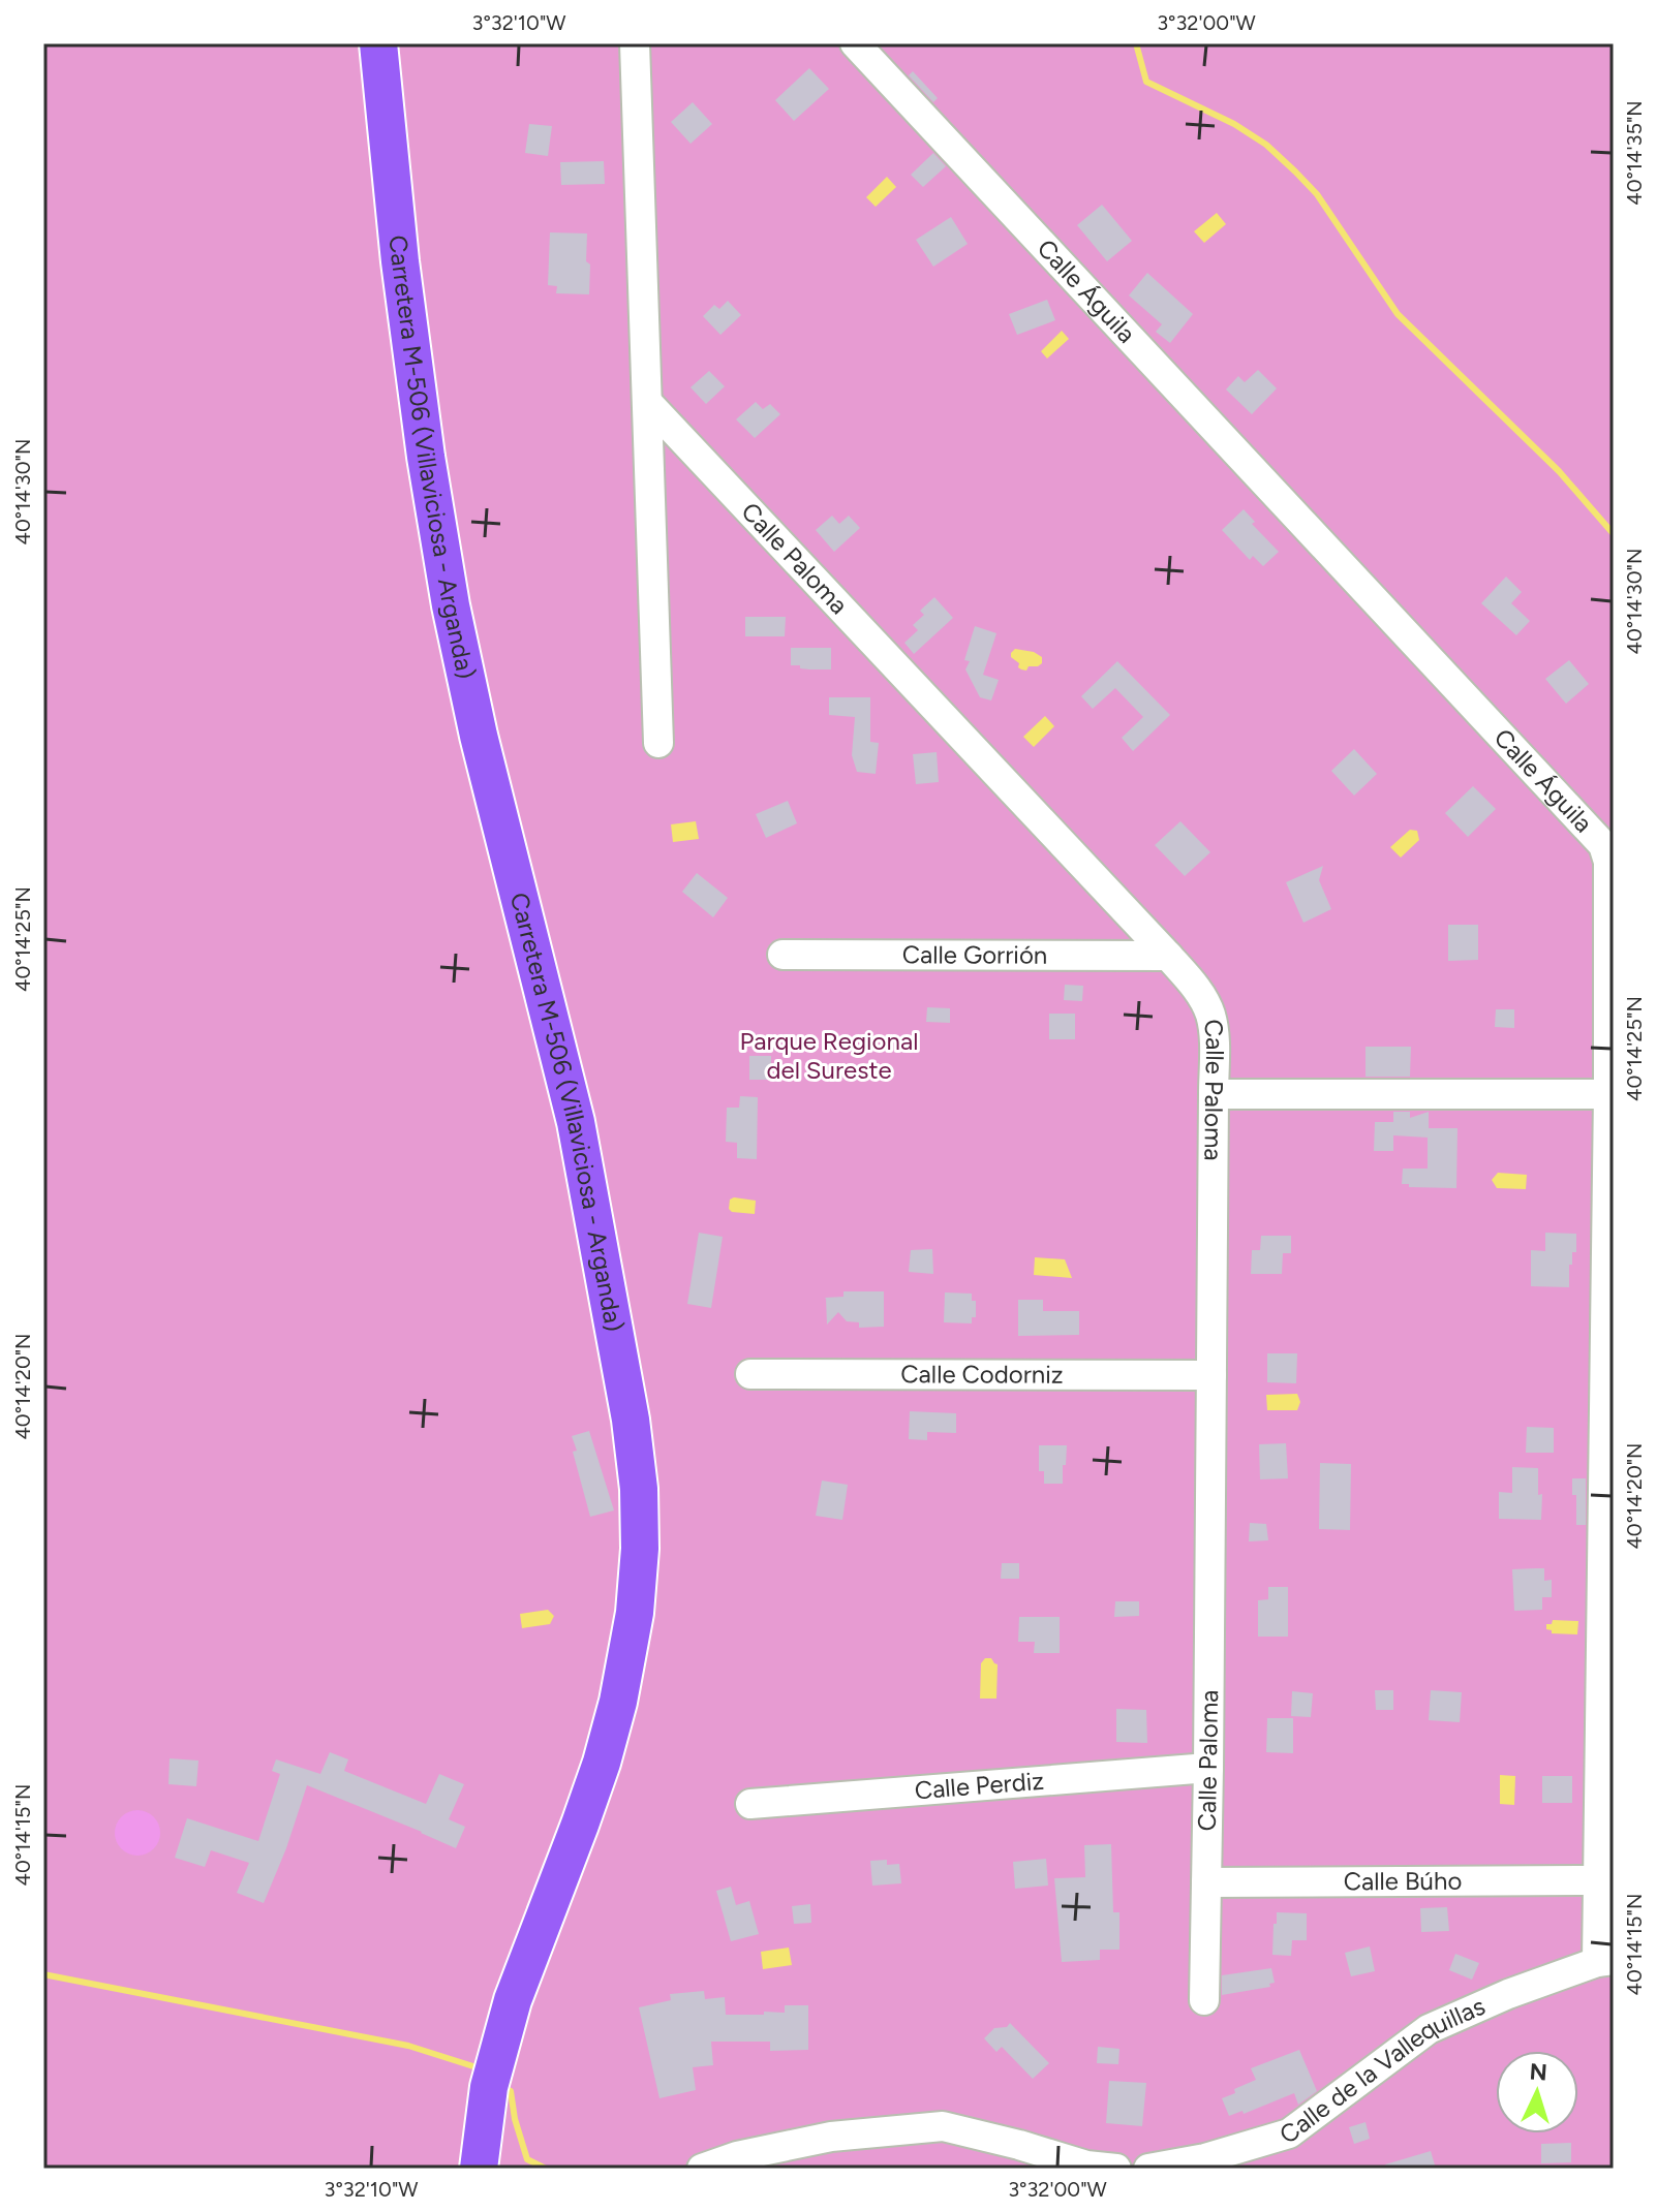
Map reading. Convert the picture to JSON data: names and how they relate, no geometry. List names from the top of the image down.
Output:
{
  "streets": {
    "main road": ["Carretera M-506 (Villaviciosa - Arganda)"],
    "street": [
      "Calle Águila",
      "Calle Paloma",
      "Calle Gorrión",
      "Calle Codorniz",
      "Calle Perdiz",
      "Calle Búho",
      "Calle de la Vallequillas"
    ]
  },
  "crossings": [
    ["Calle Águila", "Calle Búho"],
    ["Calle Águila", "Calle de la Vallequillas"],
    ["Calle Paloma", "Calle Gorrión"],
    ["Calle Paloma", "Calle Codorniz"],
    ["Calle Paloma", "Calle Perdiz"],
    ["Calle Paloma", "Calle Búho"]
  ],
  "parks": ["Parque Regional del Sureste"],
  "north": "top",
  "coordinates": [
    "3°32'10\"W",
    "3°32'00\"W",
    "40°14'35\"N",
    "40°14'30\"N",
    "40°14'25\"N",
    "40°14'20\"N",
    "40°14'15\"N"
  ]
}
